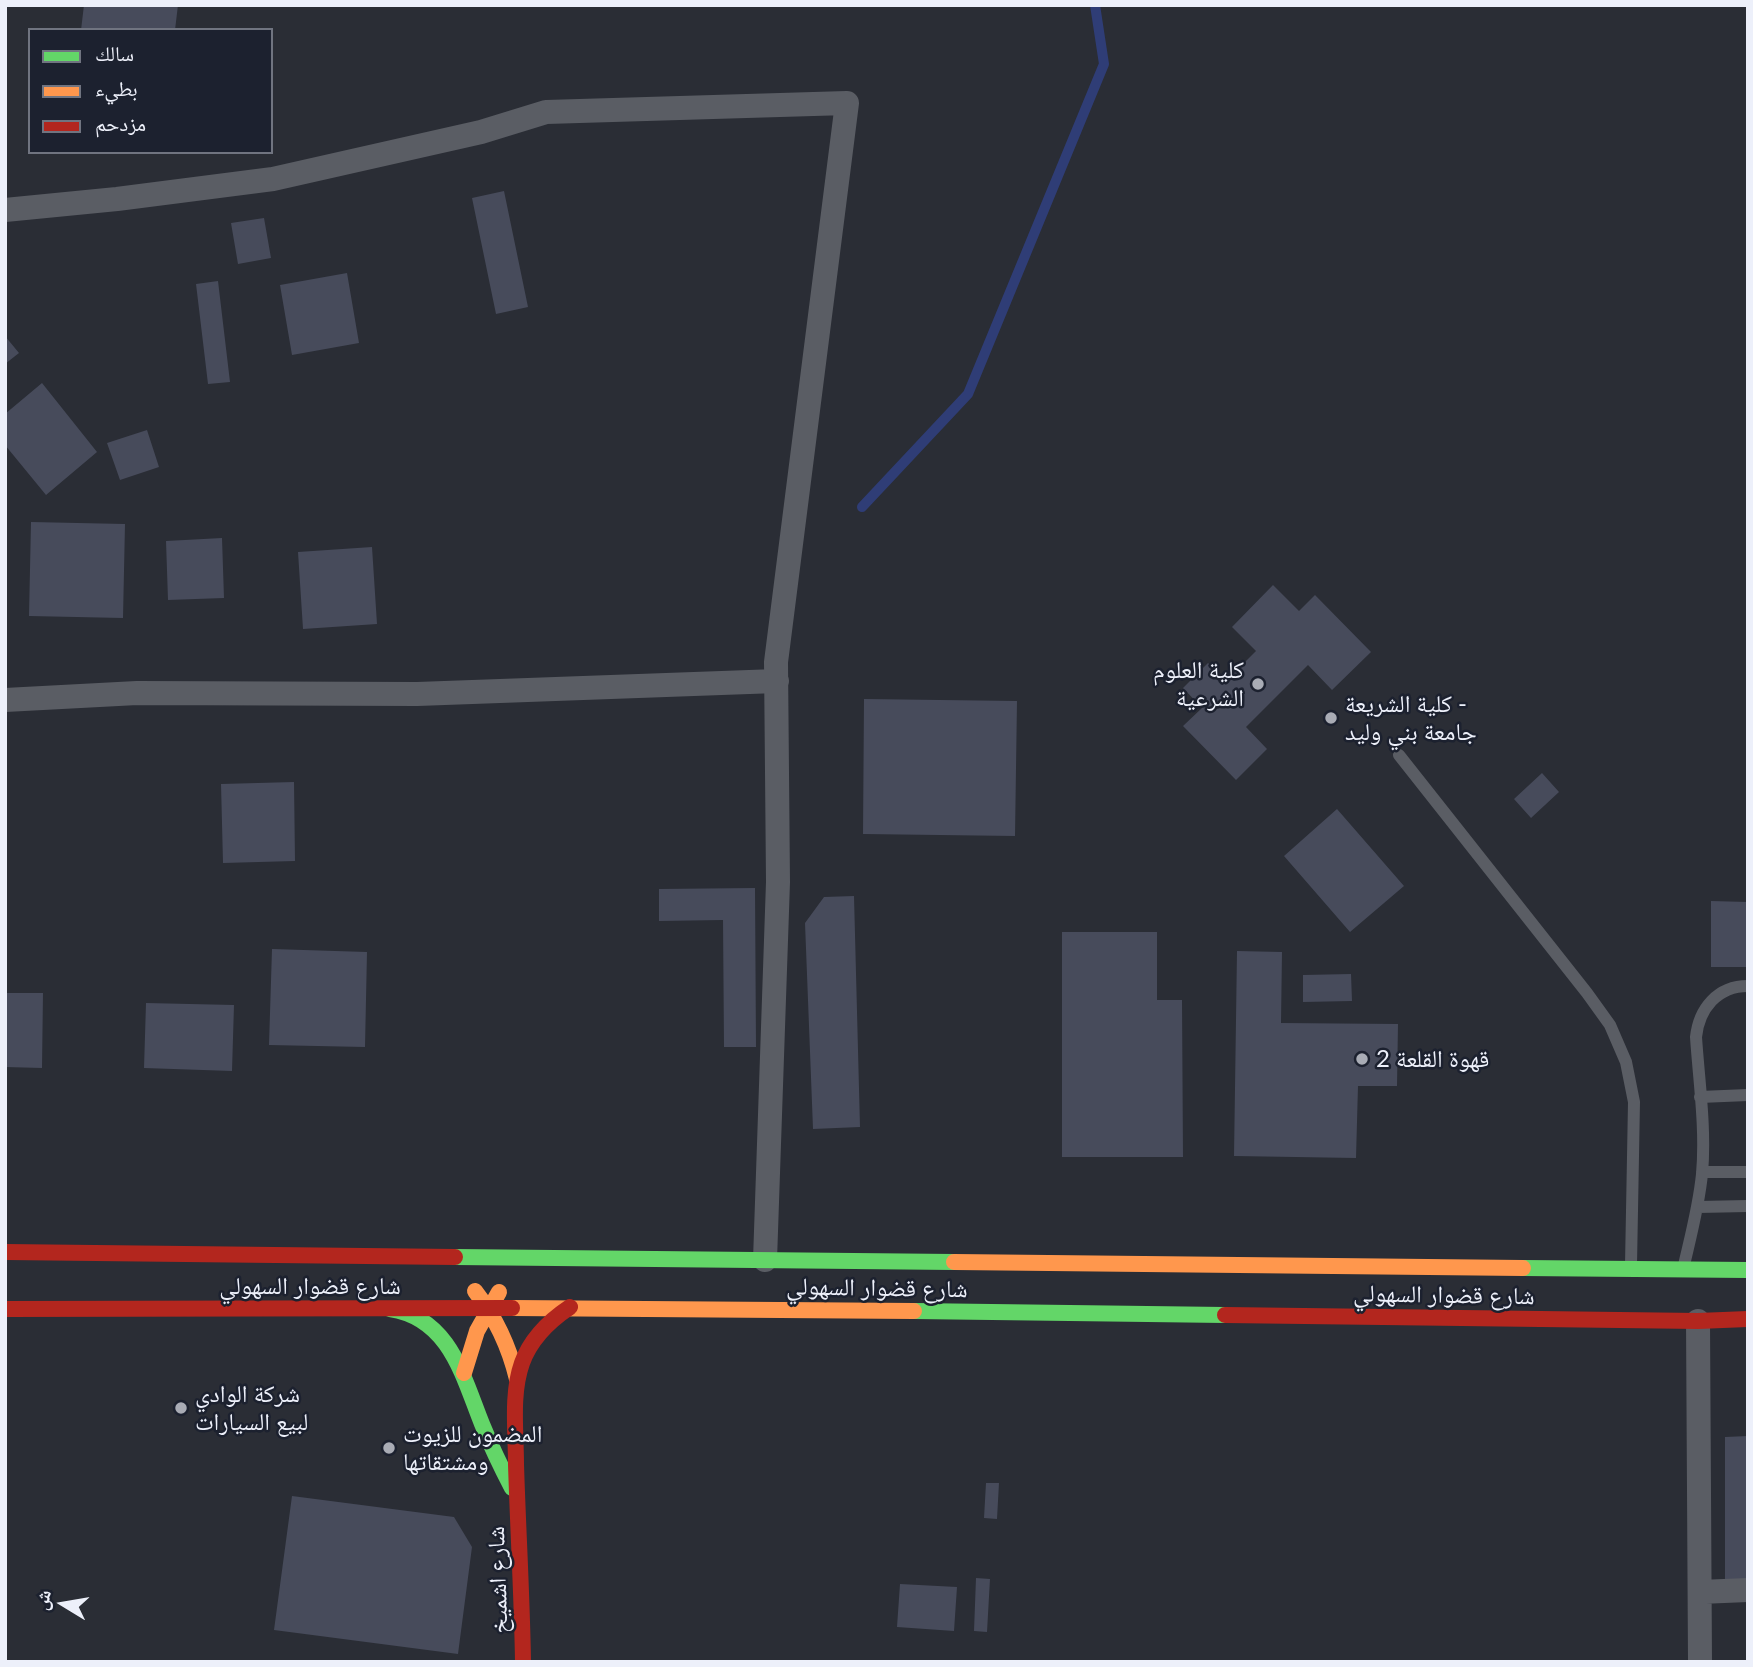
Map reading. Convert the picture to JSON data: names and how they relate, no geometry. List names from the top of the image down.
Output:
{
  "streets": {
    "main road": ["شارع قضوار السهولي", "شارع اشميخ"]
  },
  "places": [
    "كلية العلوم الشرعية",
    "كلية الشريعة - جامعة بني وليد",
    "قهوة القلعة 2",
    "شركة الوادي لبيع السيارات",
    "المضمون للزيوت ومشتقاتها"
  ],
  "legend": ["سالك", "بطيء", "مزدحم"],
  "north": "left"
}
